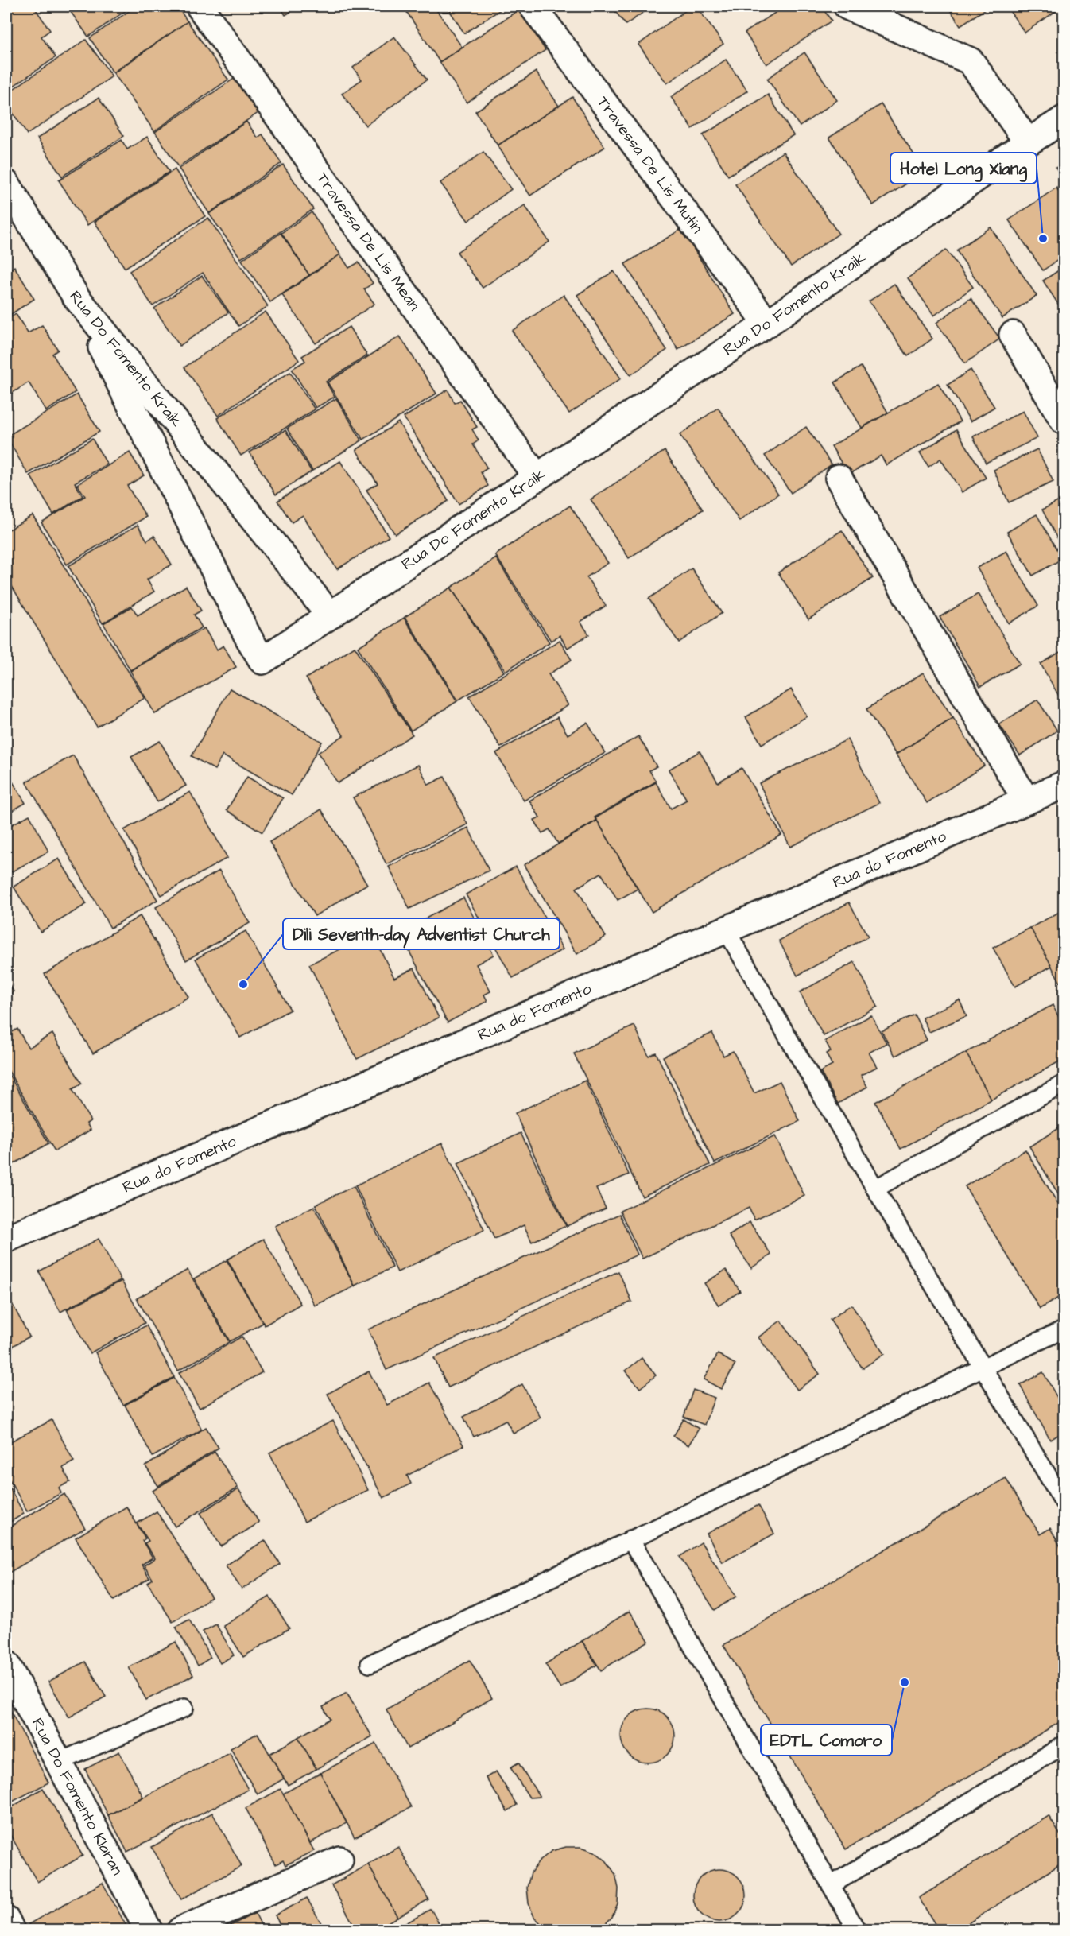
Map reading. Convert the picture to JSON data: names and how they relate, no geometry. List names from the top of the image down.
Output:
{
  "streets": {
    "street": [
      "Travessa De Lis Mutin",
      "Travessa De Lis Mean",
      "Rua Do Fomento Kraik",
      "Rua do Fomento",
      "Rua Do Fomento Klaran"
    ]
  },
  "crossings": [
    ["Travessa De Lis Mutin", "Rua Do Fomento Kraik"],
    ["Travessa De Lis Mean", "Rua Do Fomento Kraik"]
  ],
  "places": ["Hotel Long Xiang", "Dili Seventh-day Adventist Church", "EDTL Comoro"]
}
